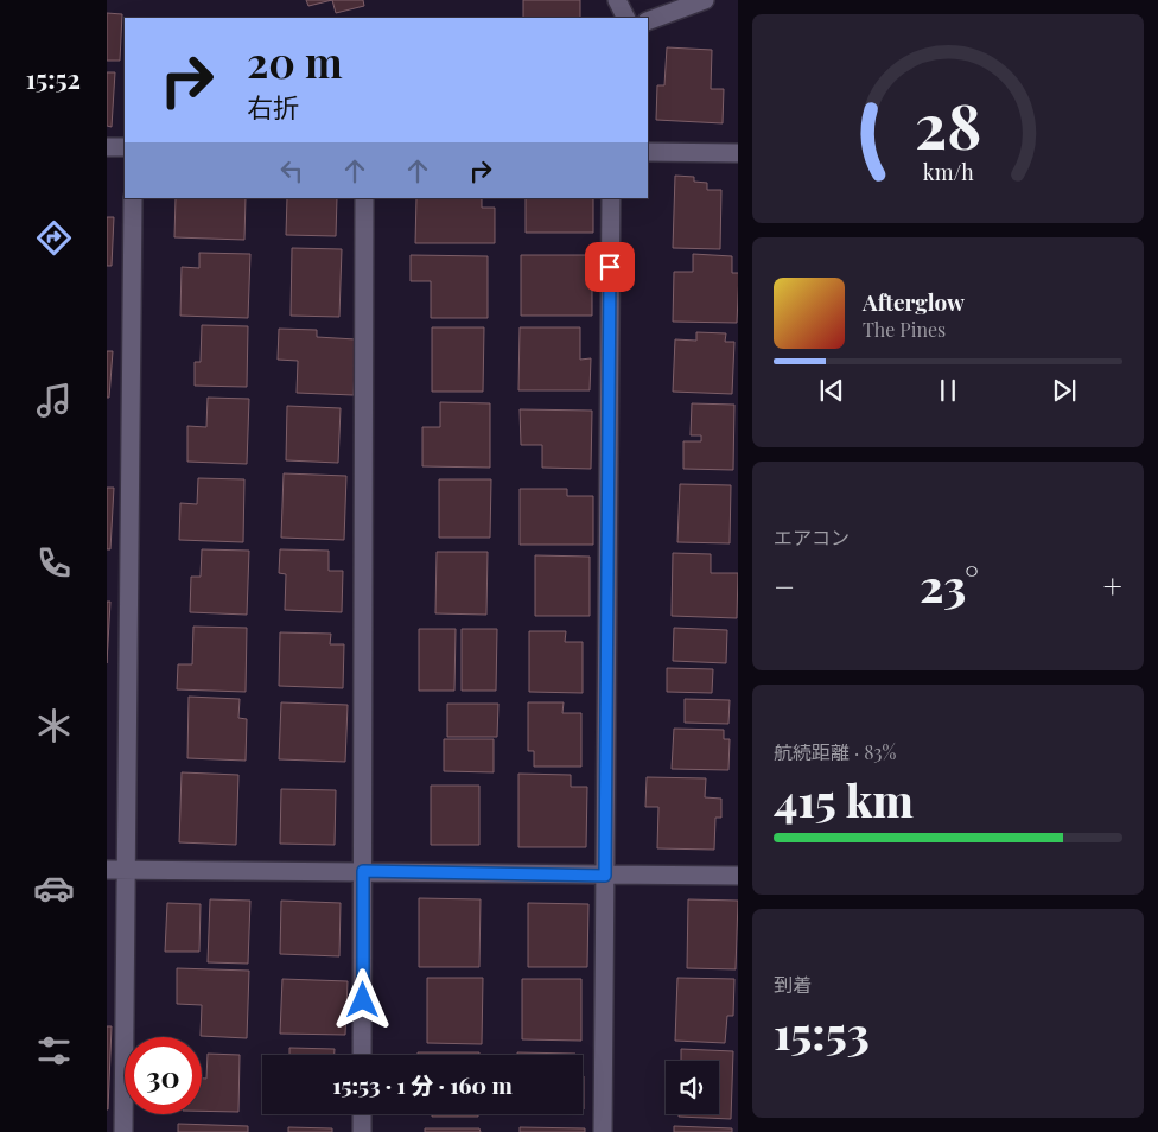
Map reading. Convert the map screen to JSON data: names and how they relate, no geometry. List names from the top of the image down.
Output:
{
  "page": {
    "tabs": "15:52",
    "turn": ["20 m", "右折"],
    "song": ["Afterglow", "The Pines"],
    "tile": [
      "エアコン",
      ["航続距離 · 83%", "415 km"],
      ["到着", "15:53"]
    ],
    "heat": ["−", "23°", "+"],
    "limit": "30",
    "trip": "15:53 · 1 分 · 160 m",
    "gauge": ["28", "km/h"]
  }
}
